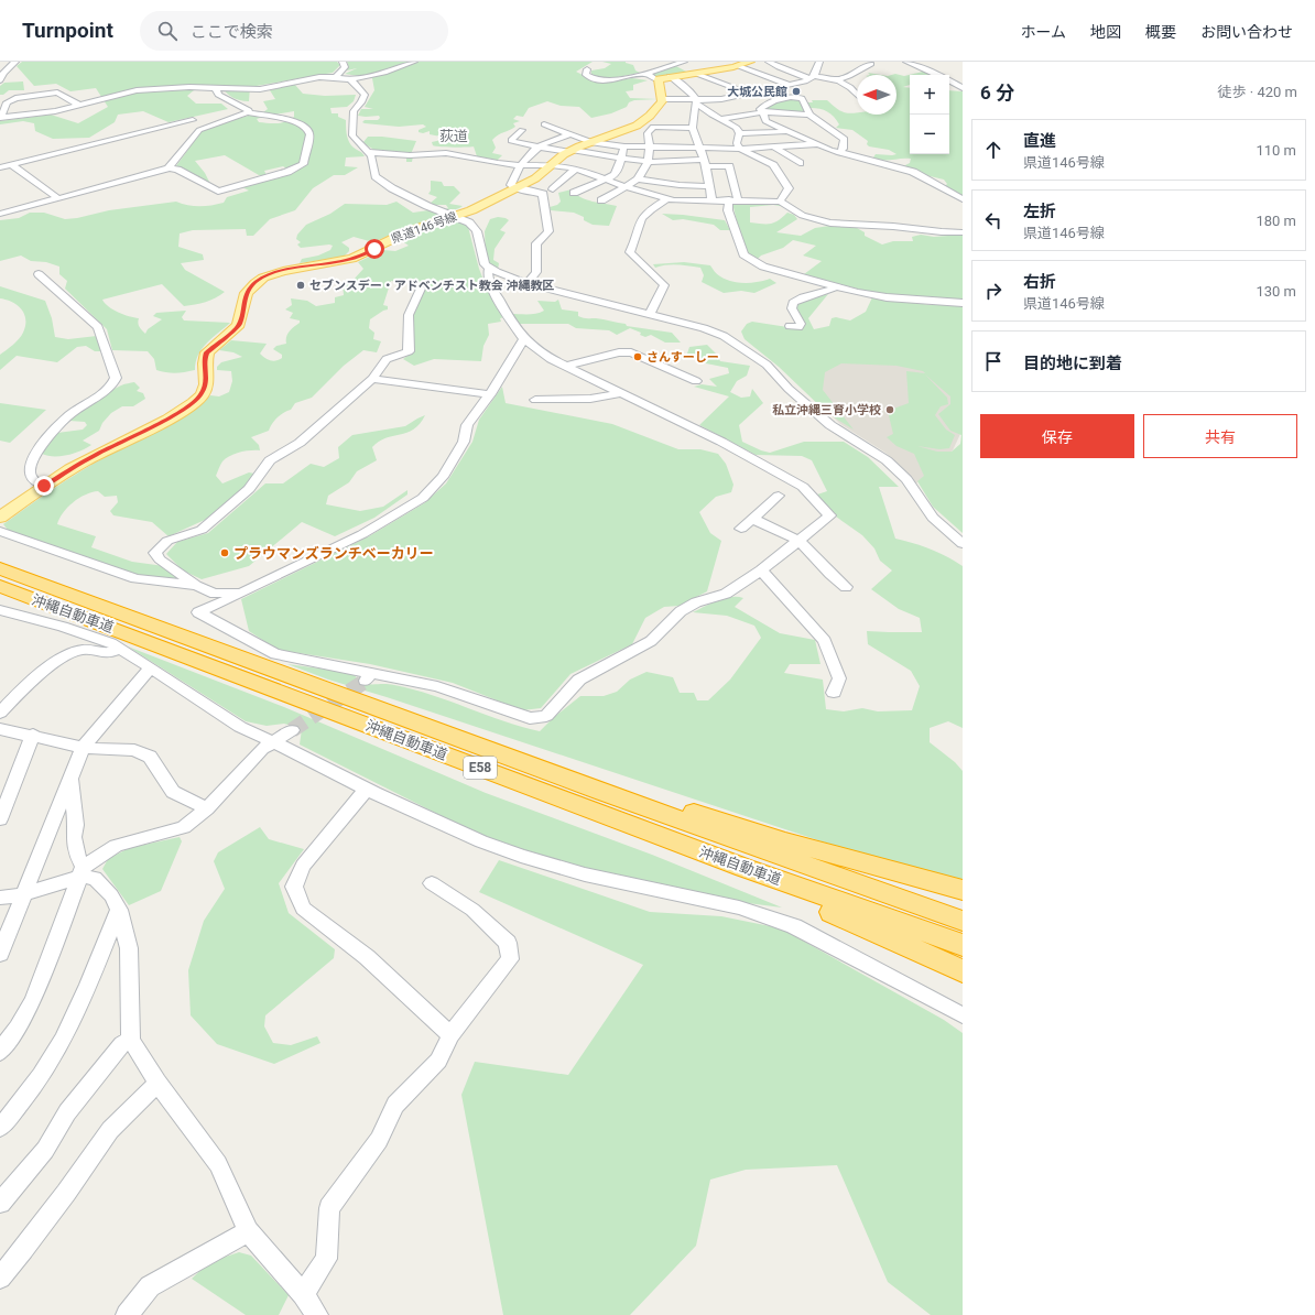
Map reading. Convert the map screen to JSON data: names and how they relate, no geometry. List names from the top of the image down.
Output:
{
  "streets": {
    "highway": ["沖縄自動車道", "E58"],
    "main road": ["県道146号線"]
  },
  "districts": ["荻道"],
  "places": [
    "大城公民館",
    "セブンスデー・アドベンチスト教会 沖縄教区",
    "さんすーしー",
    "私立沖縄三育小学校",
    "プラウマンズランチベーカリー"
  ],
  "north": "left",
  "page": {
    "header": "Turnpoint",
    "search": "ここで検索",
    "nav": [
      "ホーム",
      "地図",
      "概要",
      "お問い合わせ"
    ],
    "heading": ["6 分", "徒歩 · 420 m"],
    "map_buttons": ["+", "−"],
    "list": [
      ["直進", "県道146号線", "110 m"],
      ["左折", "県道146号線", "180 m"],
      ["右折", "県道146号線", "130 m"],
      "目的地に到着"
    ],
    "buttons": ["保存", "共有"]
  }
}
